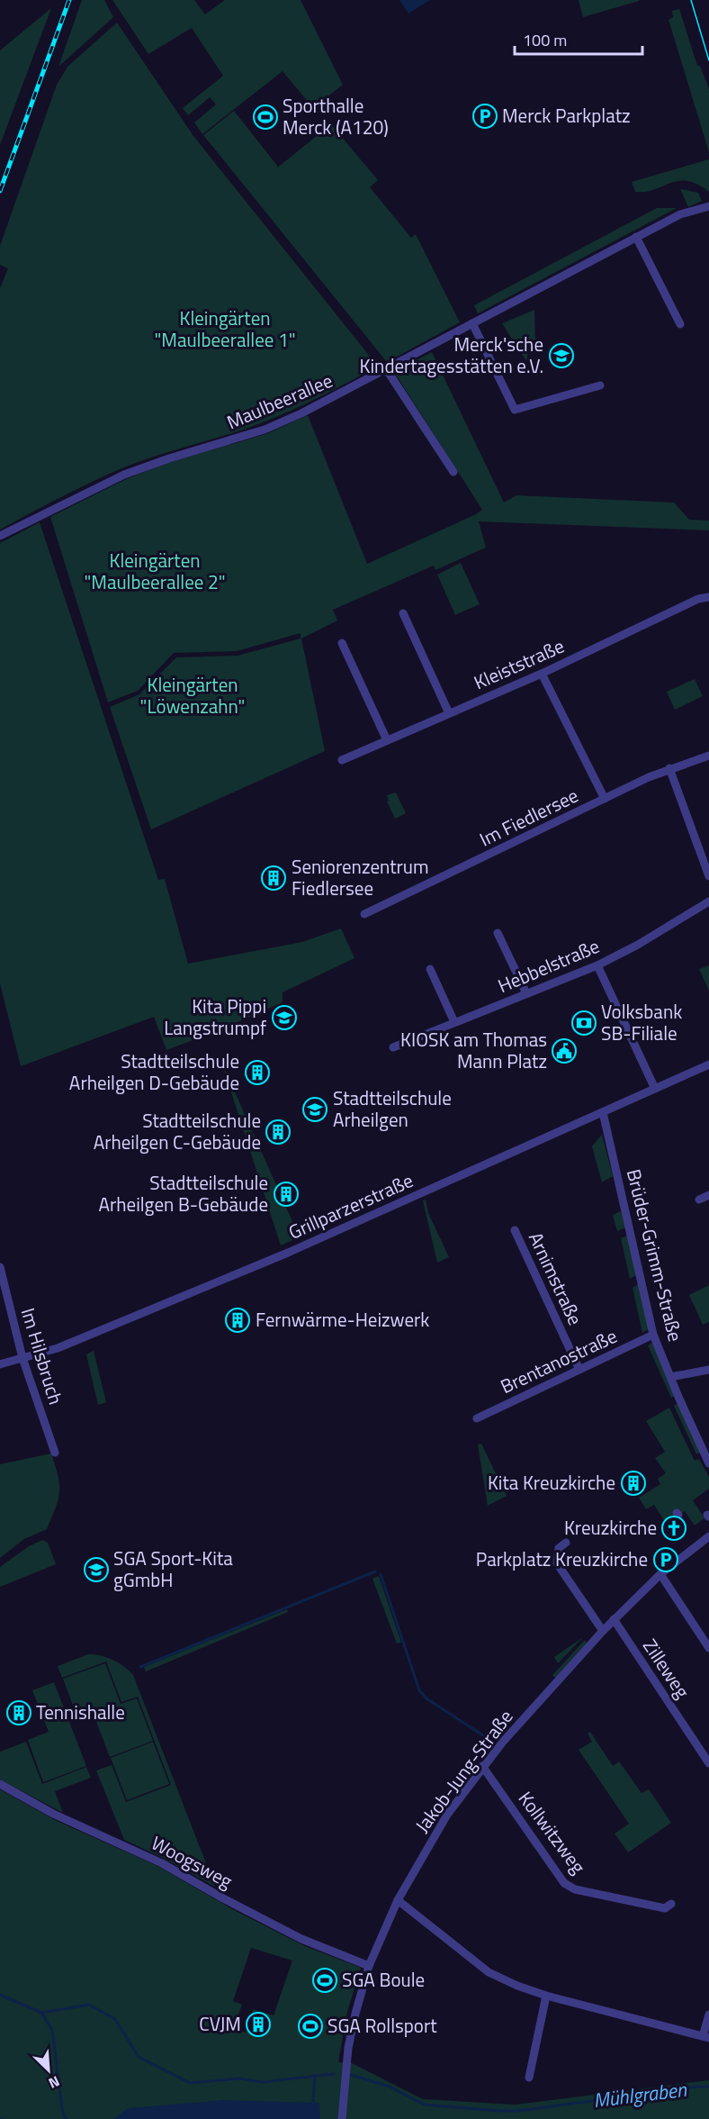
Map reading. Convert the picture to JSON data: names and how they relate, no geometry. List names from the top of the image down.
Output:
{
  "streets": {
    "street": [
      "Maulbeerallee",
      "Kleiststraße",
      "Im Fiedlersee",
      "Hebbelstraße",
      "Grillparzerstraße",
      "Brüder-Grimm-Straße",
      "Arnimstraße",
      "Im Hilsbruch",
      "Brentanostraße",
      "Zilleweg",
      "Jakob-Jung-Straße",
      "Kollwitzweg",
      "Woogsweg"
    ]
  },
  "crossings": [
    ["Grillparzerstraße", "Brüder-Grimm-Straße"],
    ["Grillparzerstraße", "Im Hilsbruch"],
    ["Brüder-Grimm-Straße", "Brentanostraße"],
    ["Arnimstraße", "Brentanostraße"],
    ["Zilleweg", "Jakob-Jung-Straße"],
    ["Jakob-Jung-Straße", "Kollwitzweg"],
    ["Jakob-Jung-Straße", "Woogsweg"]
  ],
  "water": ["Mühlgraben"],
  "parks": ["Kleingärten \"Maulbeerallee 1\"", "Kleingärten \"Maulbeerallee 2\"", "Kleingärten \"Löwenzahn\""],
  "places": {
    "parking": ["Merck Parkplatz", "Parkplatz Kreuzkirche"],
    "sports": ["Sporthalle Merck (A120)", "SGA Boule", "SGA Rollsport"],
    "school or university": [
      "Merck'sche Kindertagesstätten e.V.",
      "Kita Pippi Langstrumpf",
      "Stadtteilschule Arheilgen",
      "SGA Sport-Kita gGmbH"
    ],
    "building": [
      "Seniorenzentrum Fiedlersee",
      "Stadtteilschule Arheilgen D-Gebäude",
      "Stadtteilschule Arheilgen C-Gebäude",
      "Stadtteilschule Arheilgen B-Gebäude",
      "Fernwärme-Heizwerk",
      "Kita Kreuzkirche",
      "Tennishalle",
      "CVJM"
    ],
    "bank": ["Volksbank SB-Filiale"],
    "public building": ["KIOSK am Thomas Mann Platz"],
    "church": ["Kreuzkirche"]
  },
  "scale_bar": "100 m",
  "north": "bottom right"
}
